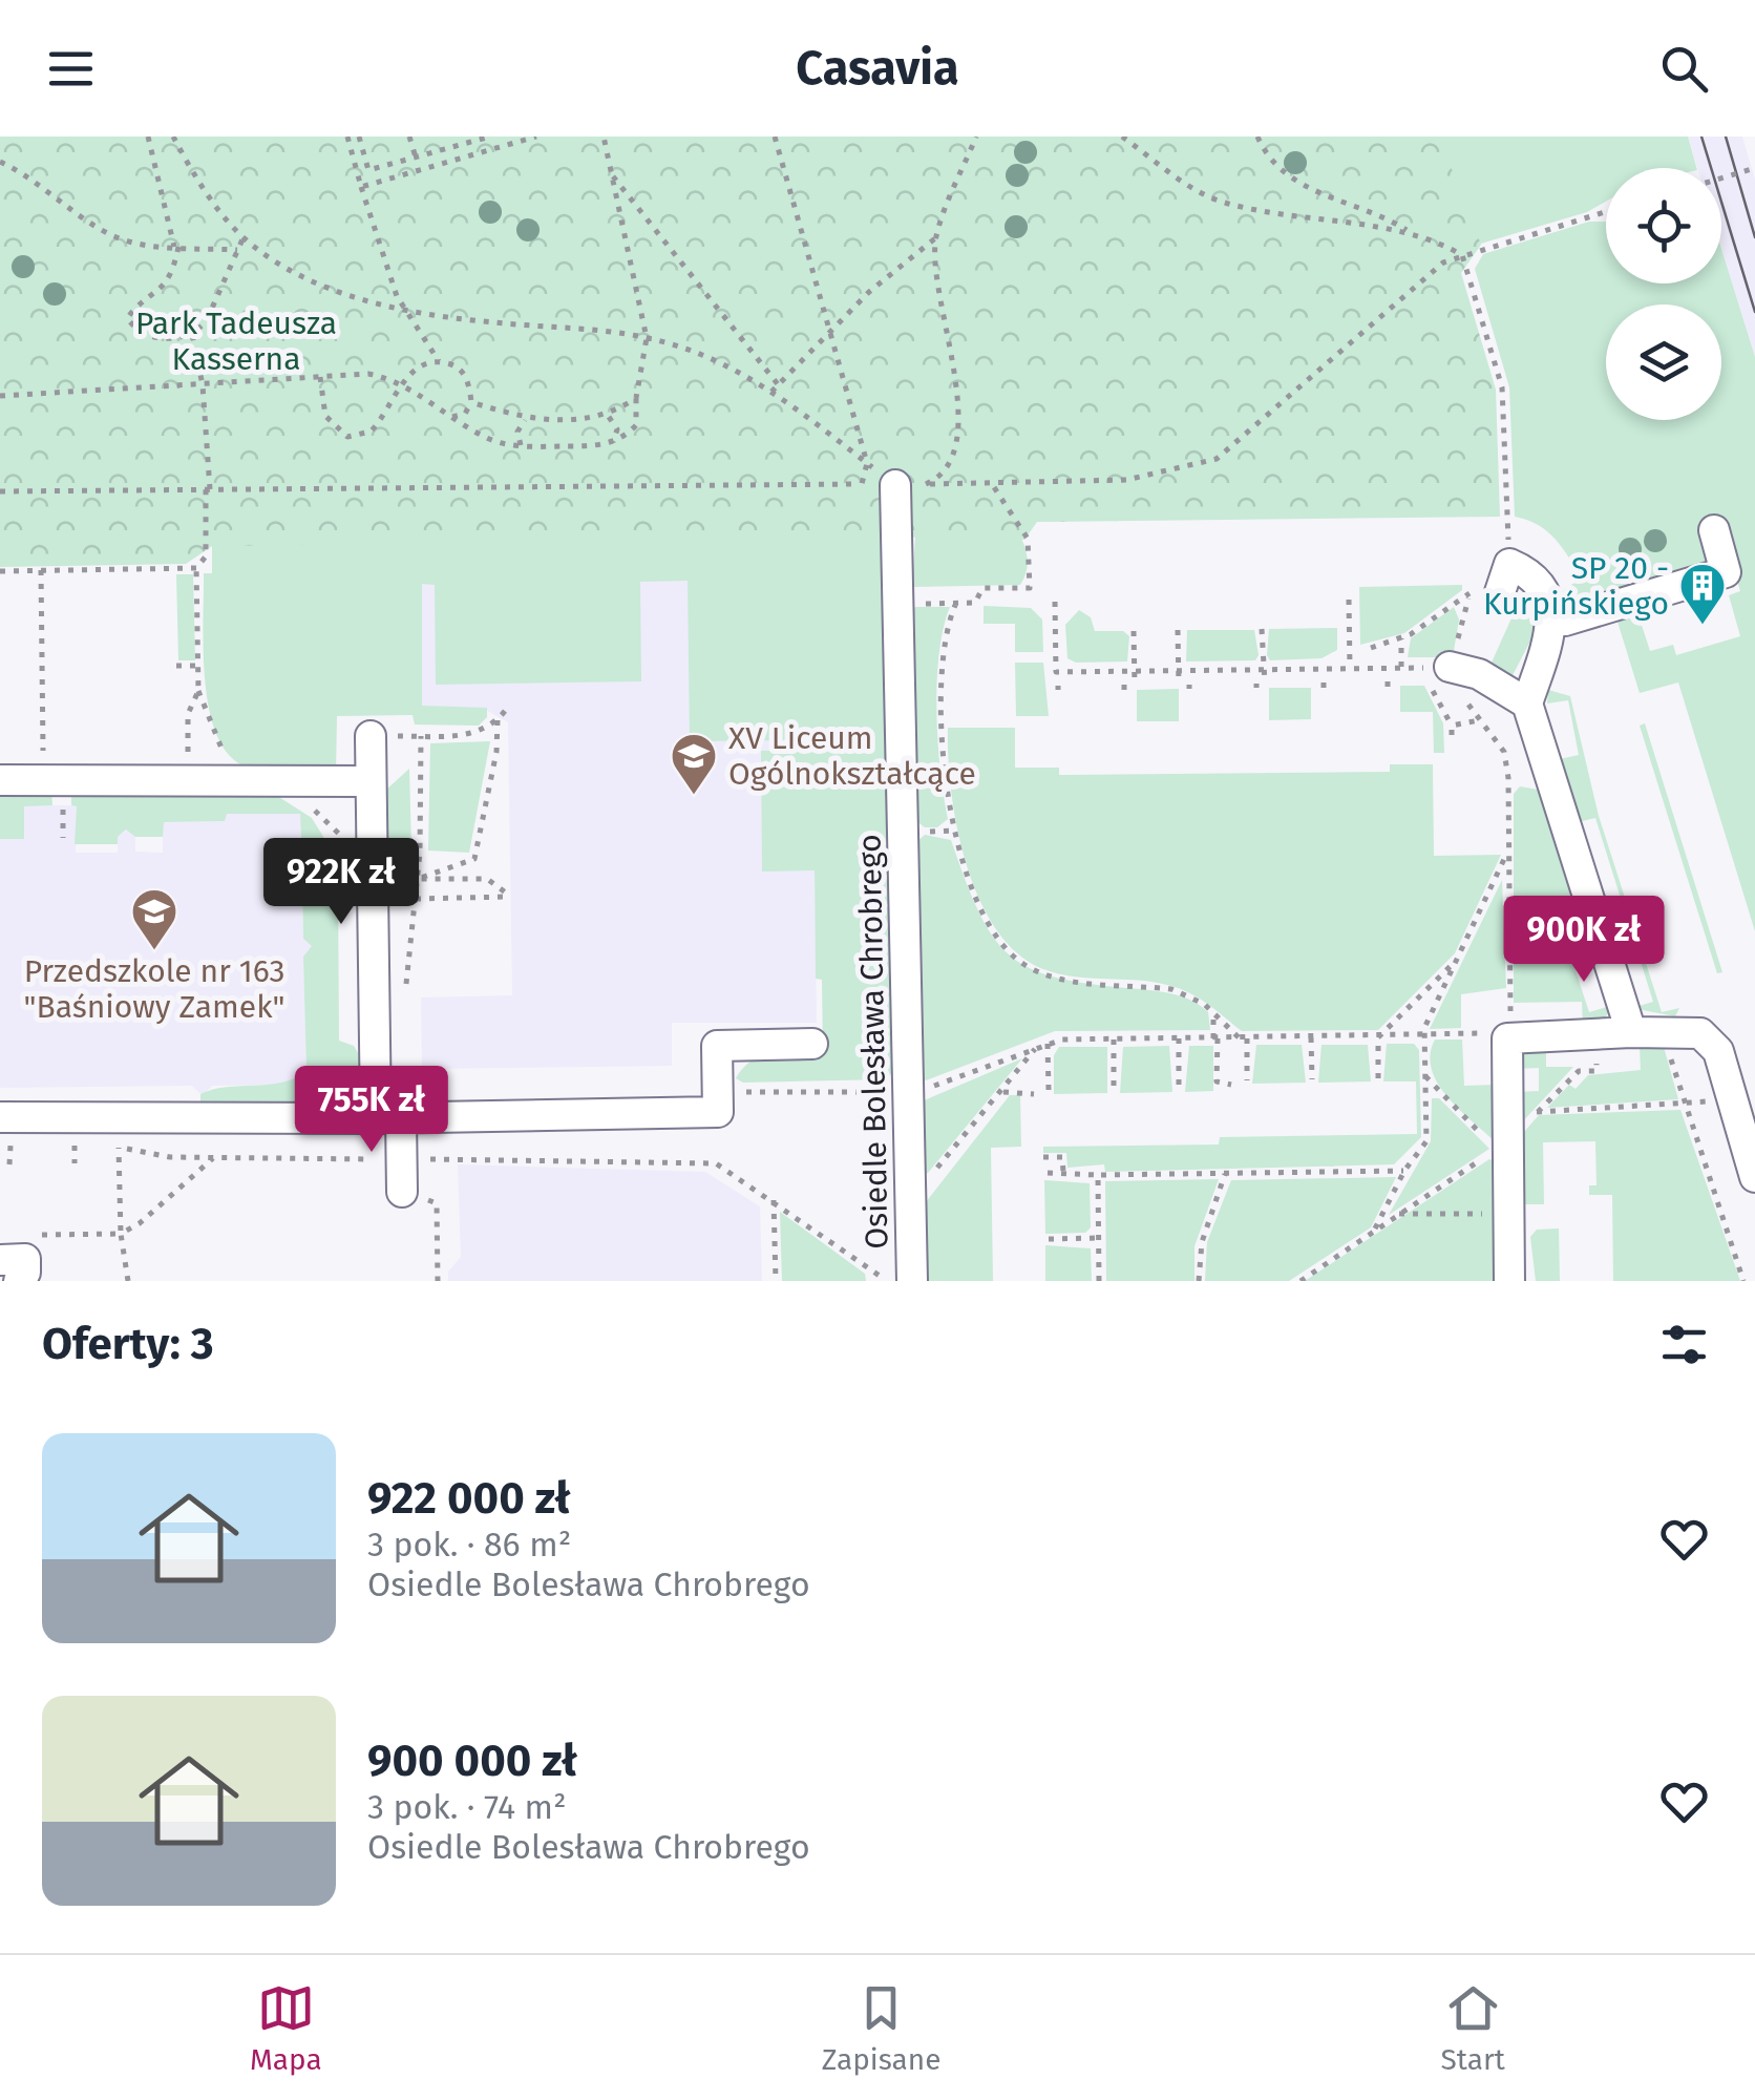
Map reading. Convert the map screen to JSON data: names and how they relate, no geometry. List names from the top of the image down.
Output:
{
  "streets": {
    "street": ["Osiedle Bolesława Chrobrego"]
  },
  "parks": ["Park Tadeusza Kasserna"],
  "places": {
    "building": ["SP 20 - Kurpińskiego"],
    "school or university": ["XV Liceum Ogólnokształcące", "Przedszkole nr 163 \"Baśniowy Zamek\""]
  },
  "page": {
    "header": "Casavia",
    "price": ["922K zł", "900K zł", "755K zł"],
    "heading": "Oferty: 3",
    "list": [
      {
        "name": "922 000 zł",
        "note": "3 pok. · 86 m² · Osiedle Bolesława Chrobrego"
      },
      {
        "name": "900 000 zł",
        "note": "3 pok. · 74 m² · Osiedle Bolesława Chrobrego"
      }
    ],
    "tabs": ["Mapa", "Zapisane", "Start"]
  }
}
